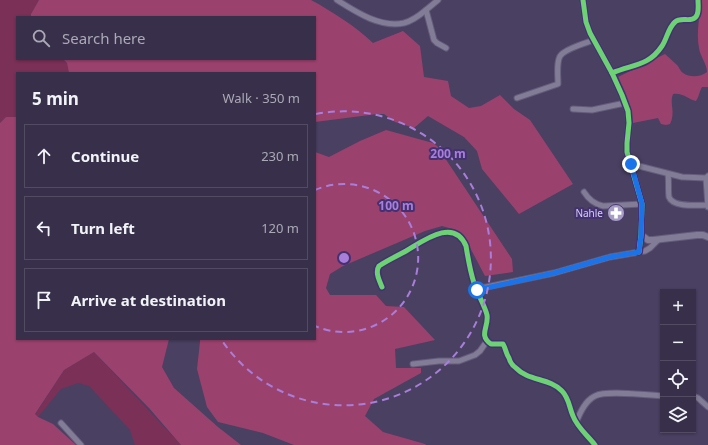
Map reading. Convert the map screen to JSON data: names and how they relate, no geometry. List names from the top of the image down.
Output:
{
  "places": {
    "pharmacy": ["Nahle"]
  },
  "page": {
    "search": "Search here",
    "heading": ["5 min", "Walk · 350 m"],
    "list": [
      ["Continue", "230 m"],
      ["Turn left", "120 m"],
      "Arrive at destination"
    ],
    "map_buttons": ["+", "−"]
  },
  "rings": ["200 m", "100 m"]
}
